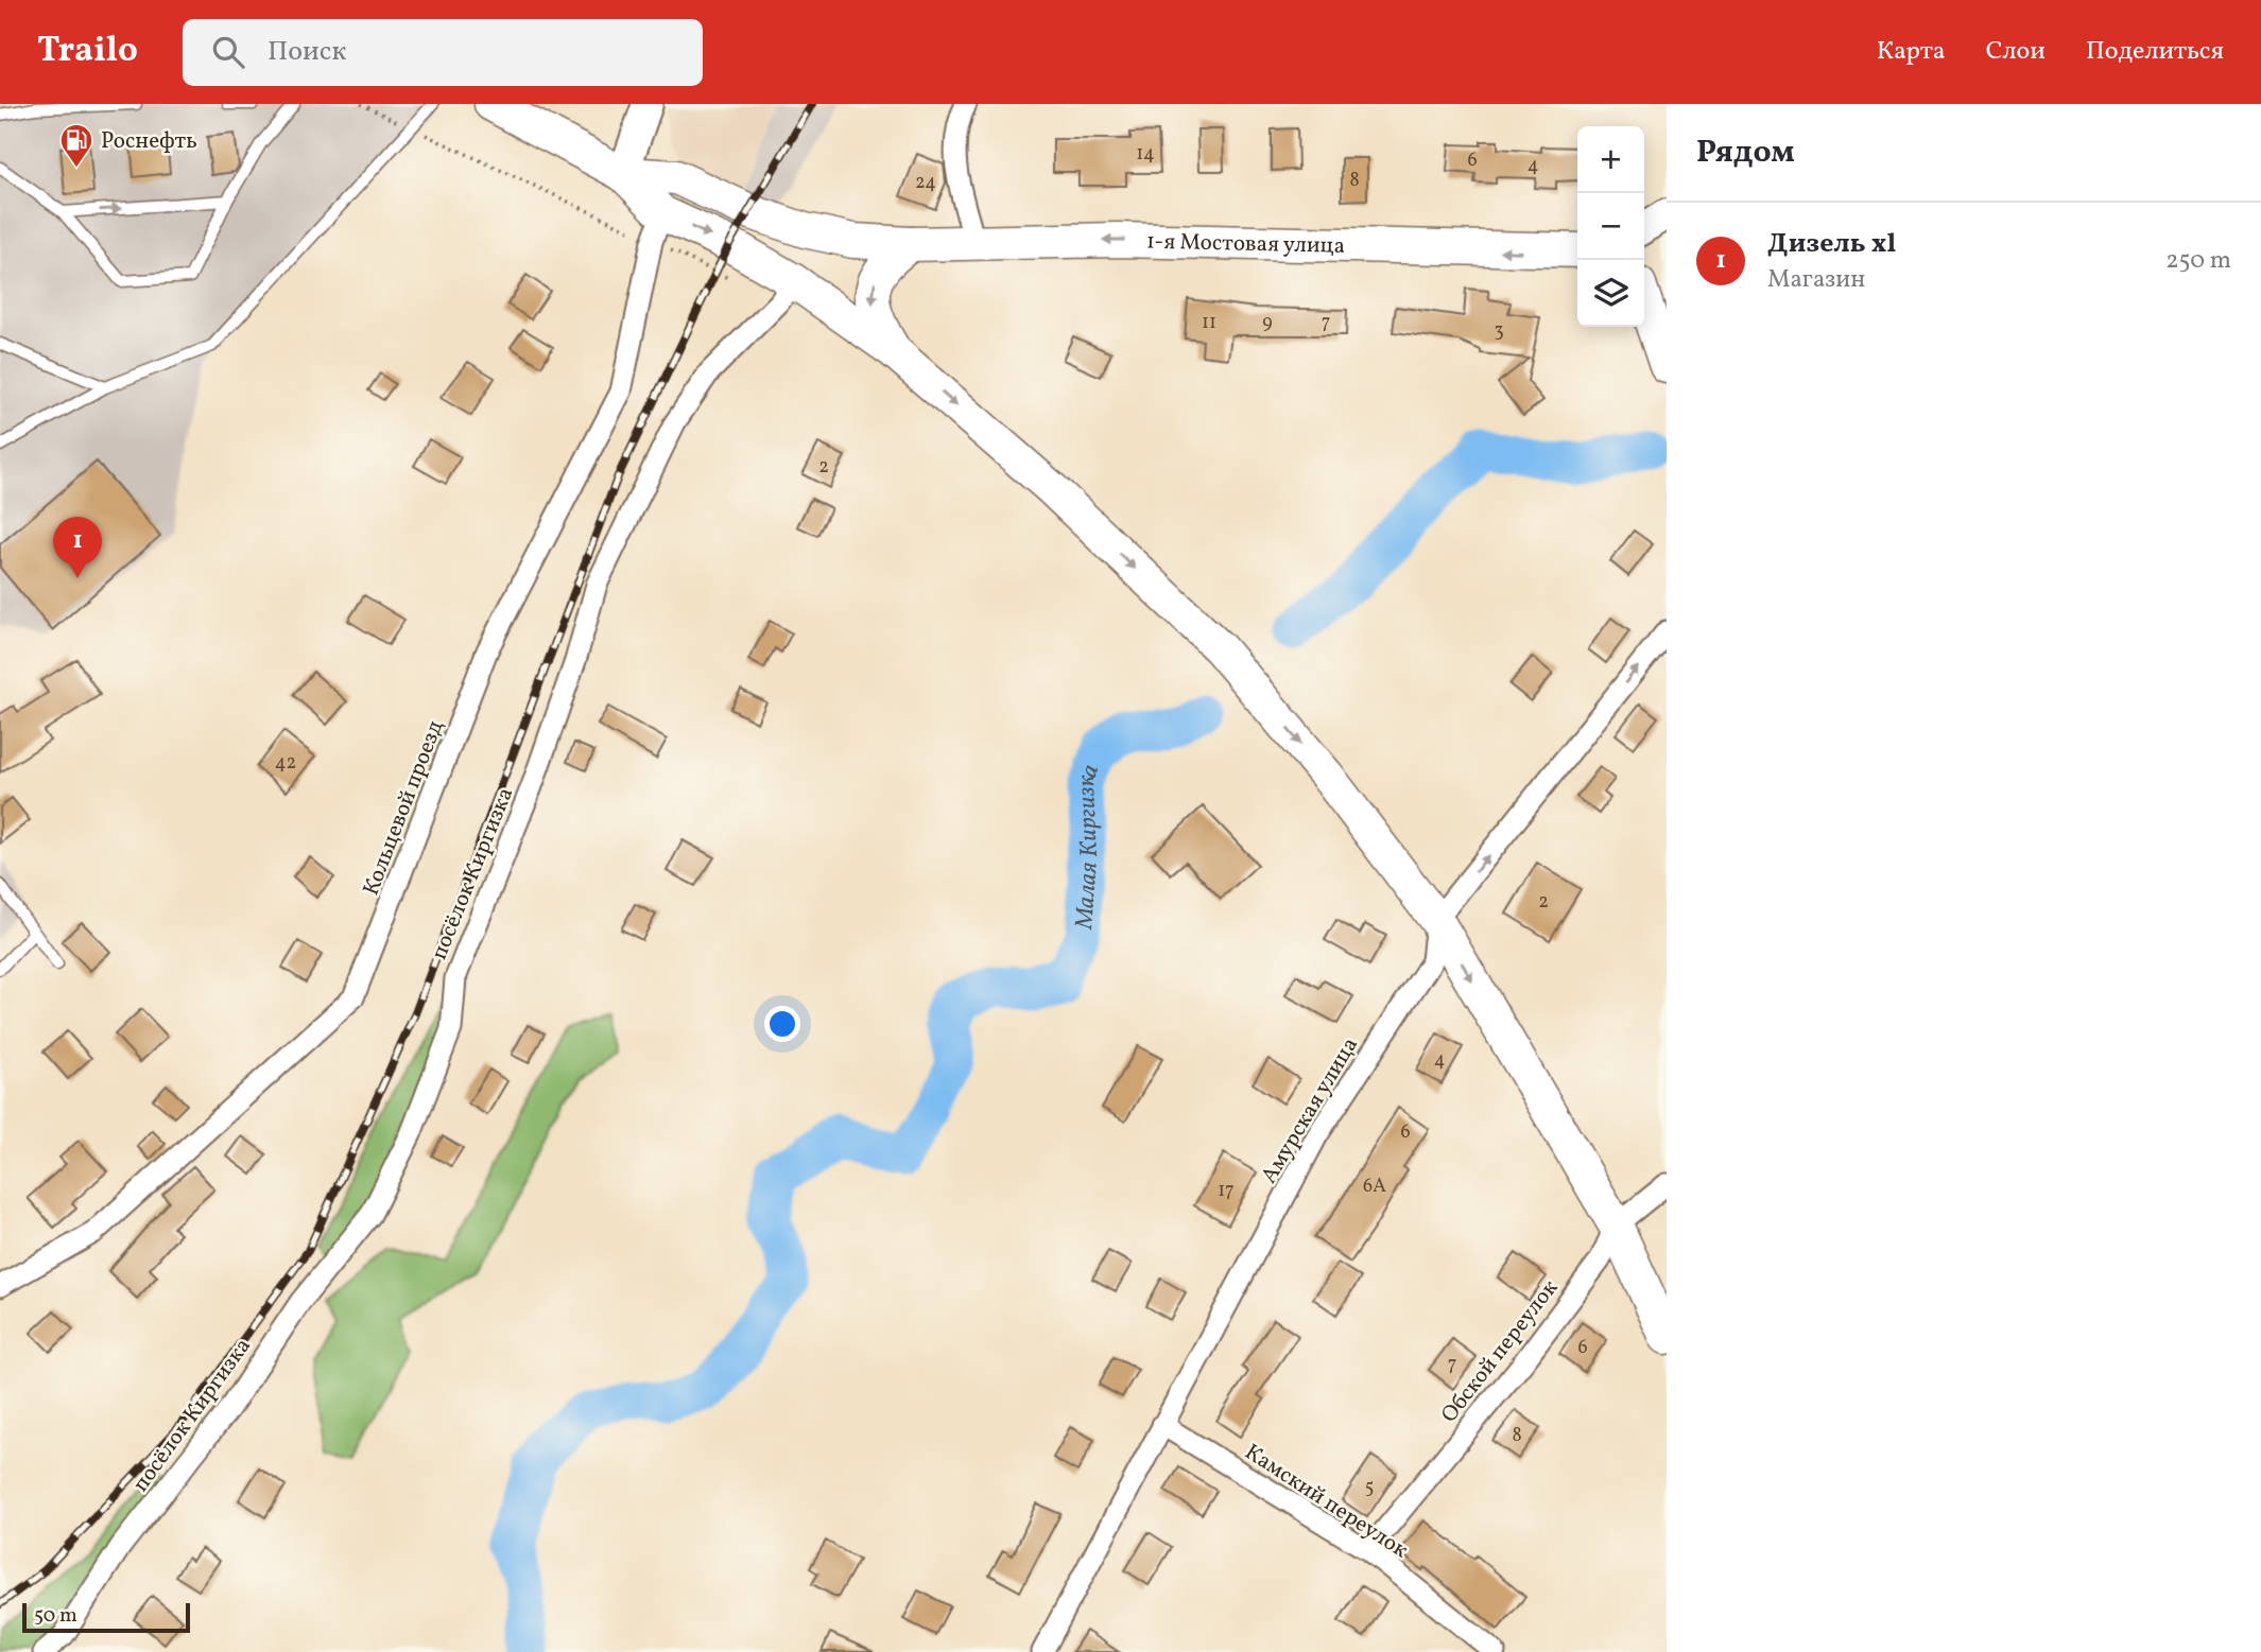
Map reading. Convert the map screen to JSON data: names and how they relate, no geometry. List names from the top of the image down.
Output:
{
  "streets": {
    "main road": ["1-я Мостовая улица"],
    "street": [
      "Кольцевой проезд",
      "посёлок Киргизка",
      "Амурская улица",
      "Обской переулок",
      "Камский переулок"
    ]
  },
  "crossings": [
    ["Амурская улица", "Камский переулок"],
    ["Обской переулок", "Камский переулок"]
  ],
  "one_way": ["1-я Мостовая улица"],
  "water": ["Малая Киргизка"],
  "places": {
    "fuel station": ["Роснефть"]
  },
  "house_numbers": [
    "14",
    "6",
    "4",
    "8",
    "24",
    "11",
    "9",
    "7",
    "3",
    "2",
    "42",
    "2",
    "4",
    "6",
    "6А",
    "17",
    "6",
    "7",
    "8",
    "5"
  ],
  "scale_bar": "50 m",
  "page": {
    "header": "Trailo",
    "search": "Поиск",
    "nav": ["Карта", "Слои", "Поделиться"],
    "heading": "Рядом",
    "map_buttons": ["+", "−"],
    "list": [
      {
        "mark": "1",
        "name": "Дизель xl",
        "note": "Магазин",
        "value": "250 m"
      }
    ],
    "pins": "1",
    "scale": "50 m"
  }
}
